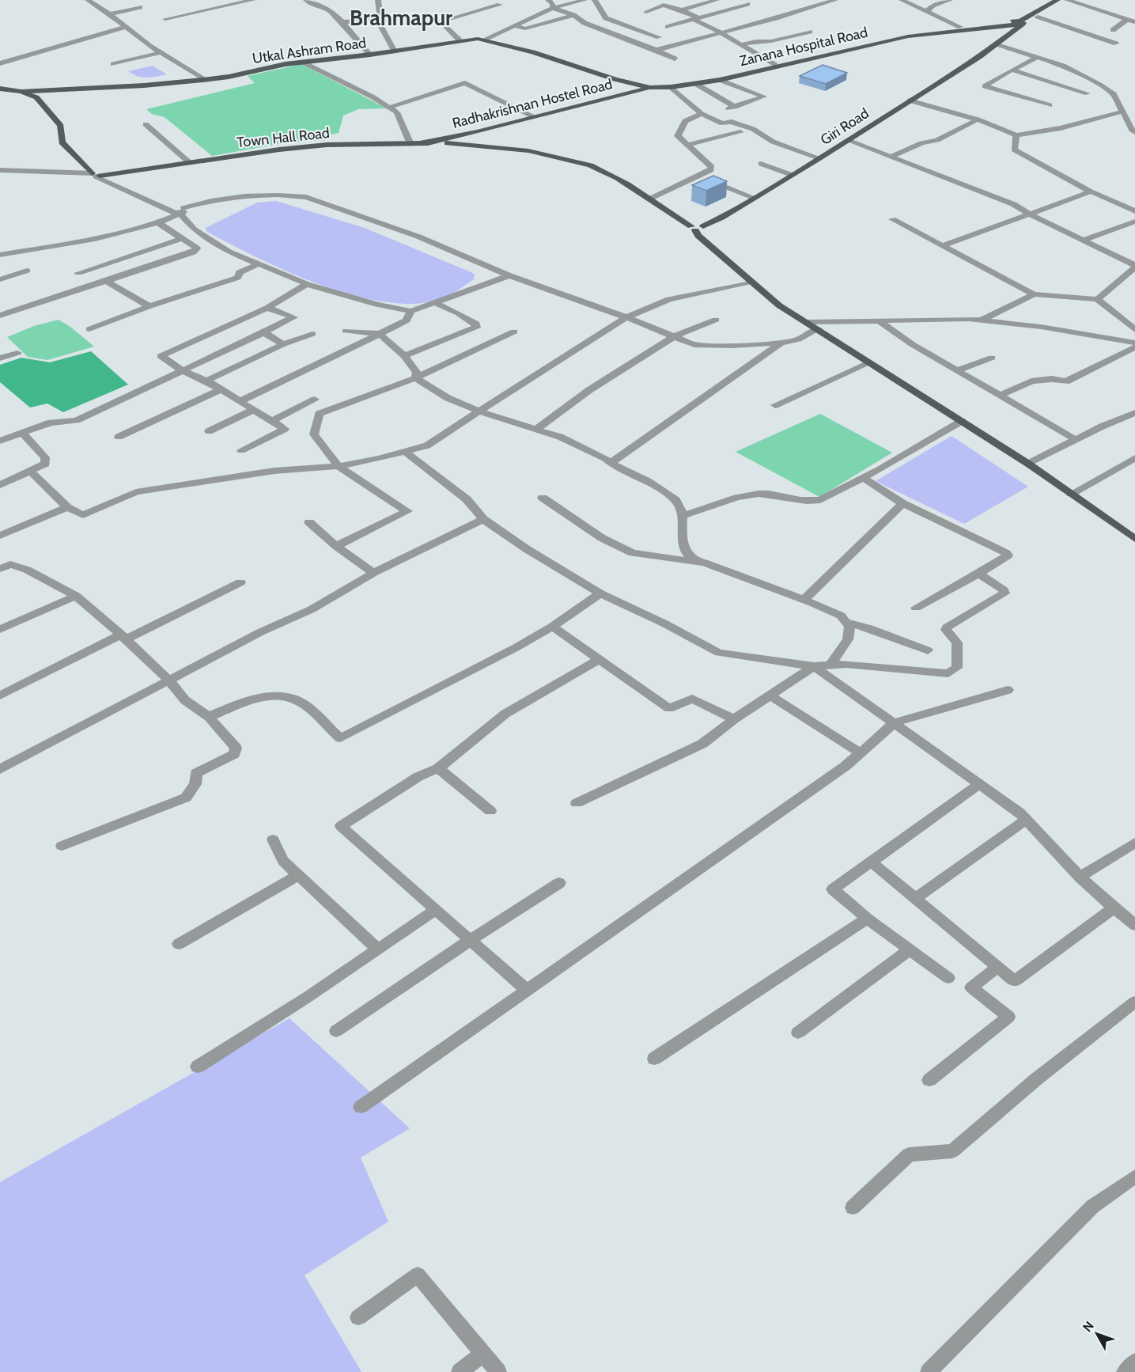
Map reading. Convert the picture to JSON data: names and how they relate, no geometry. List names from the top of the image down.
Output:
{
  "streets": {
    "main road": [
      "Zanana Hospital Road",
      "Utkal Ashram Road",
      "Radhakrishnan Hostel Road",
      "Giri Road",
      "Town Hall Road"
    ]
  },
  "crossings": [
    ["Zanana Hospital Road", "Utkal Ashram Road"],
    ["Zanana Hospital Road", "Radhakrishnan Hostel Road"],
    ["Utkal Ashram Road", "Radhakrishnan Hostel Road"],
    ["Radhakrishnan Hostel Road", "Town Hall Road"]
  ],
  "districts": ["Brahmapur"],
  "north": "top left"
}
